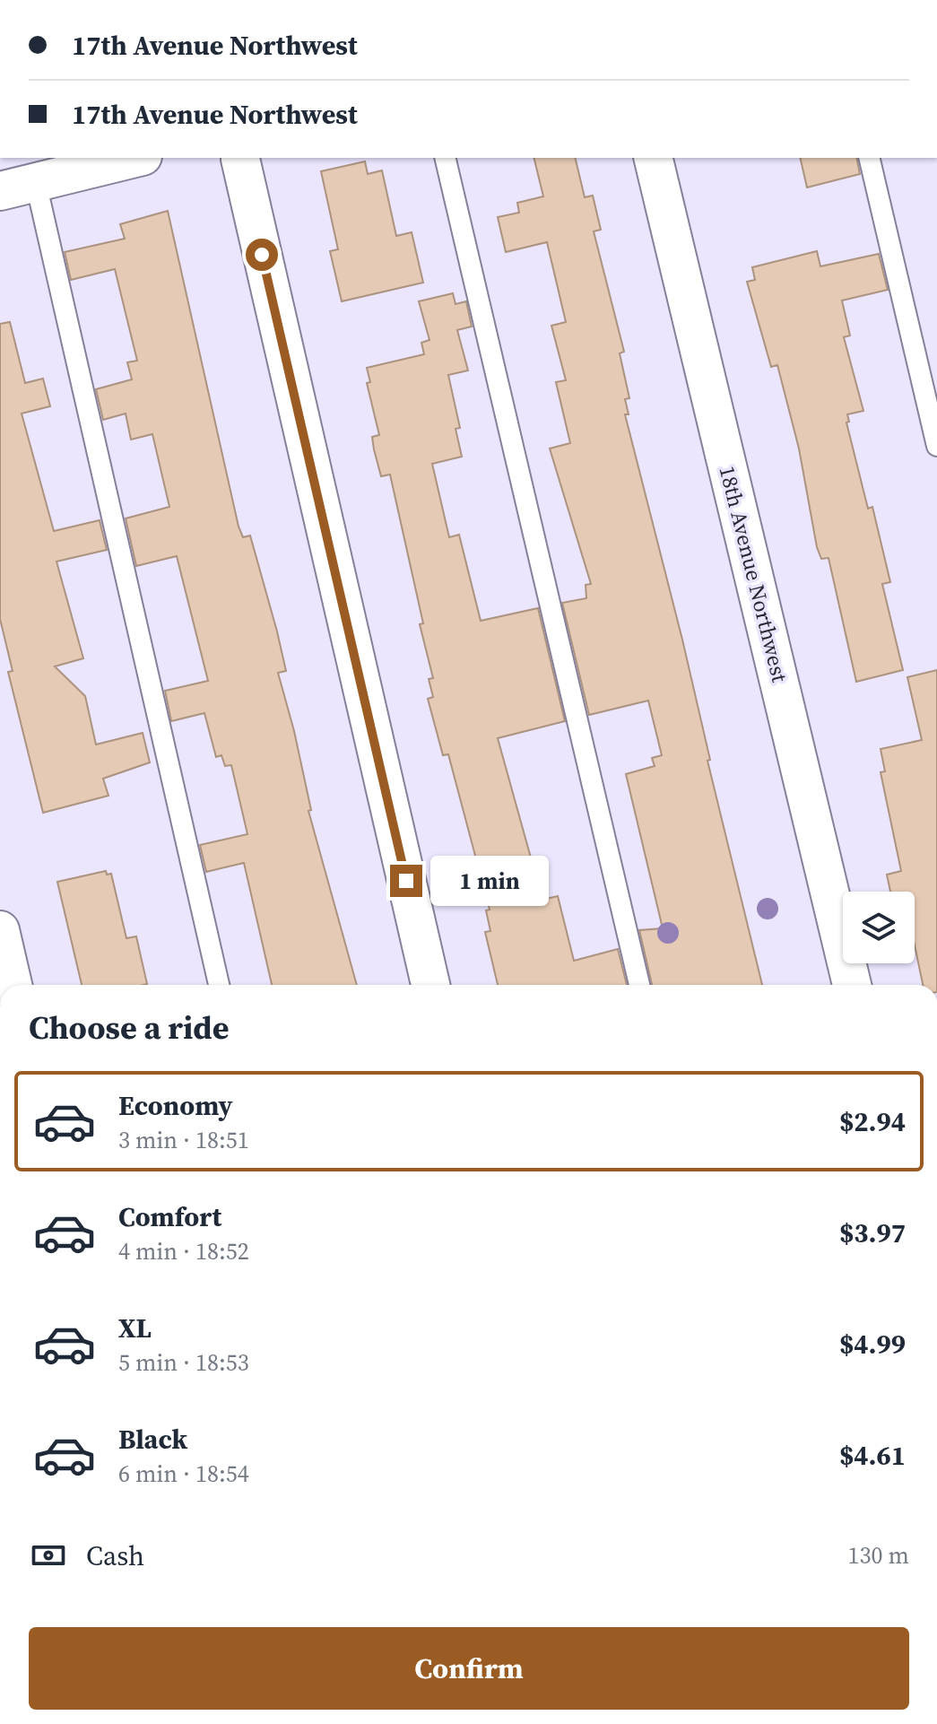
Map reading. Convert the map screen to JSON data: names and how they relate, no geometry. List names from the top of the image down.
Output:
{
  "streets": {
    "street": ["18th Avenue Northwest"]
  },
  "page": {
    "banner": ["17th Avenue Northwest", "17th Avenue Northwest"],
    "bubble": "1 min",
    "heading": "Choose a ride",
    "list": [
      {
        "name": "Economy",
        "note": "3 min · 18:51",
        "value": "$2.94"
      },
      {
        "name": "Comfort",
        "note": "4 min · 18:52",
        "value": "$3.97"
      },
      {
        "name": "XL",
        "note": "5 min · 18:53",
        "value": "$4.99"
      },
      {
        "name": "Black",
        "note": "6 min · 18:54",
        "value": "$4.61"
      }
    ],
    "pay": ["Cash", "130 m"],
    "buttons": "Confirm"
  }
}
